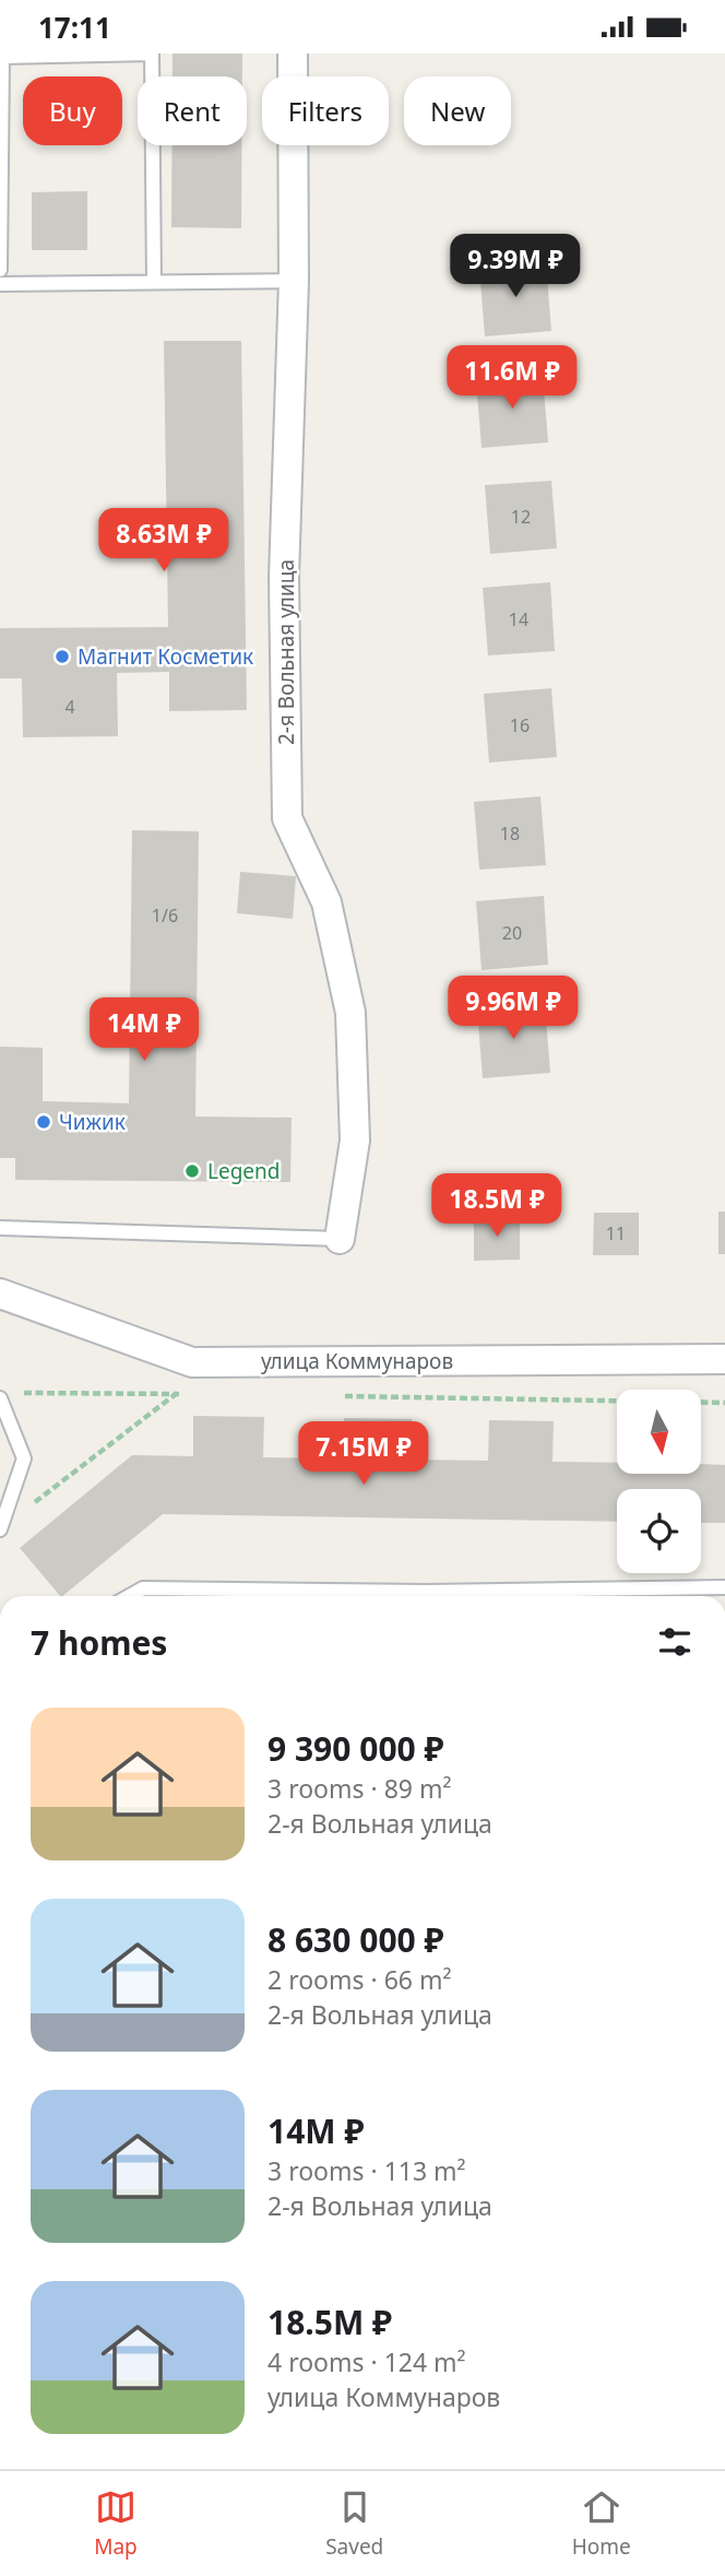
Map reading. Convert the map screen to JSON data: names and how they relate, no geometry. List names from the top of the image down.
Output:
{
  "streets": {
    "street": ["2-я Вольная улица", "улица Коммунаров"]
  },
  "places": ["Магнит Косметик", "Чижик", "Legend"],
  "house_numbers": [
    "12",
    "14",
    "4",
    "16",
    "18",
    "1/6",
    "20",
    "11"
  ],
  "north": "bottom",
  "page": {
    "status": "17:11",
    "chip": [
      "Buy",
      "Rent",
      "Filters",
      "New"
    ],
    "price": [
      "9.39M ₽",
      "11.6M ₽",
      "8.63M ₽",
      "9.96M ₽",
      "14M ₽",
      "18.5M ₽",
      "7.15M ₽"
    ],
    "heading": "7 homes",
    "list": [
      {
        "name": "9 390 000 ₽",
        "note": "3 rooms · 89 m² · 2-я Вольная улица"
      },
      {
        "name": "8 630 000 ₽",
        "note": "2 rooms · 66 m² · 2-я Вольная улица"
      },
      {
        "name": "14M ₽",
        "note": "3 rooms · 113 m² · 2-я Вольная улица"
      },
      {
        "name": "18.5M ₽",
        "note": "4 rooms · 124 m² · улица Коммунаров"
      }
    ],
    "tabs": ["Map", "Saved", "Home"]
  }
}
